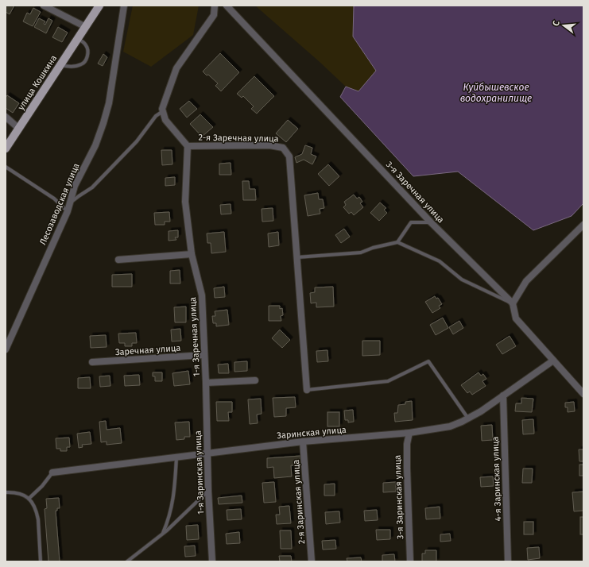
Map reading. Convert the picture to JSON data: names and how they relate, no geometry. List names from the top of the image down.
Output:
{
  "streets": {
    "main road": ["улица Кошкина"],
    "street": [
      "2-я Заречная улица",
      "3-я Заречная улица",
      "Лесозаводская улица",
      "1-я Заречная улица",
      "Заречная улица",
      "Заринская улица",
      "1-я Заринская улица",
      "4-я Заринская улица",
      "3-я Заринская улица",
      "2-я Заринская улица"
    ]
  },
  "crossings": [
    ["2-я Заречная улица", "1-я Заречная улица"],
    ["1-я Заречная улица", "Заречная улица"],
    ["1-я Заречная улица", "1-я Заринская улица"],
    ["Заринская улица", "1-я Заринская улица"],
    ["Заринская улица", "4-я Заринская улица"],
    ["Заринская улица", "3-я Заринская улица"],
    ["Заринская улица", "2-я Заринская улица"]
  ],
  "water": ["Куйбышевское водохранилище"],
  "north": "left"
}
